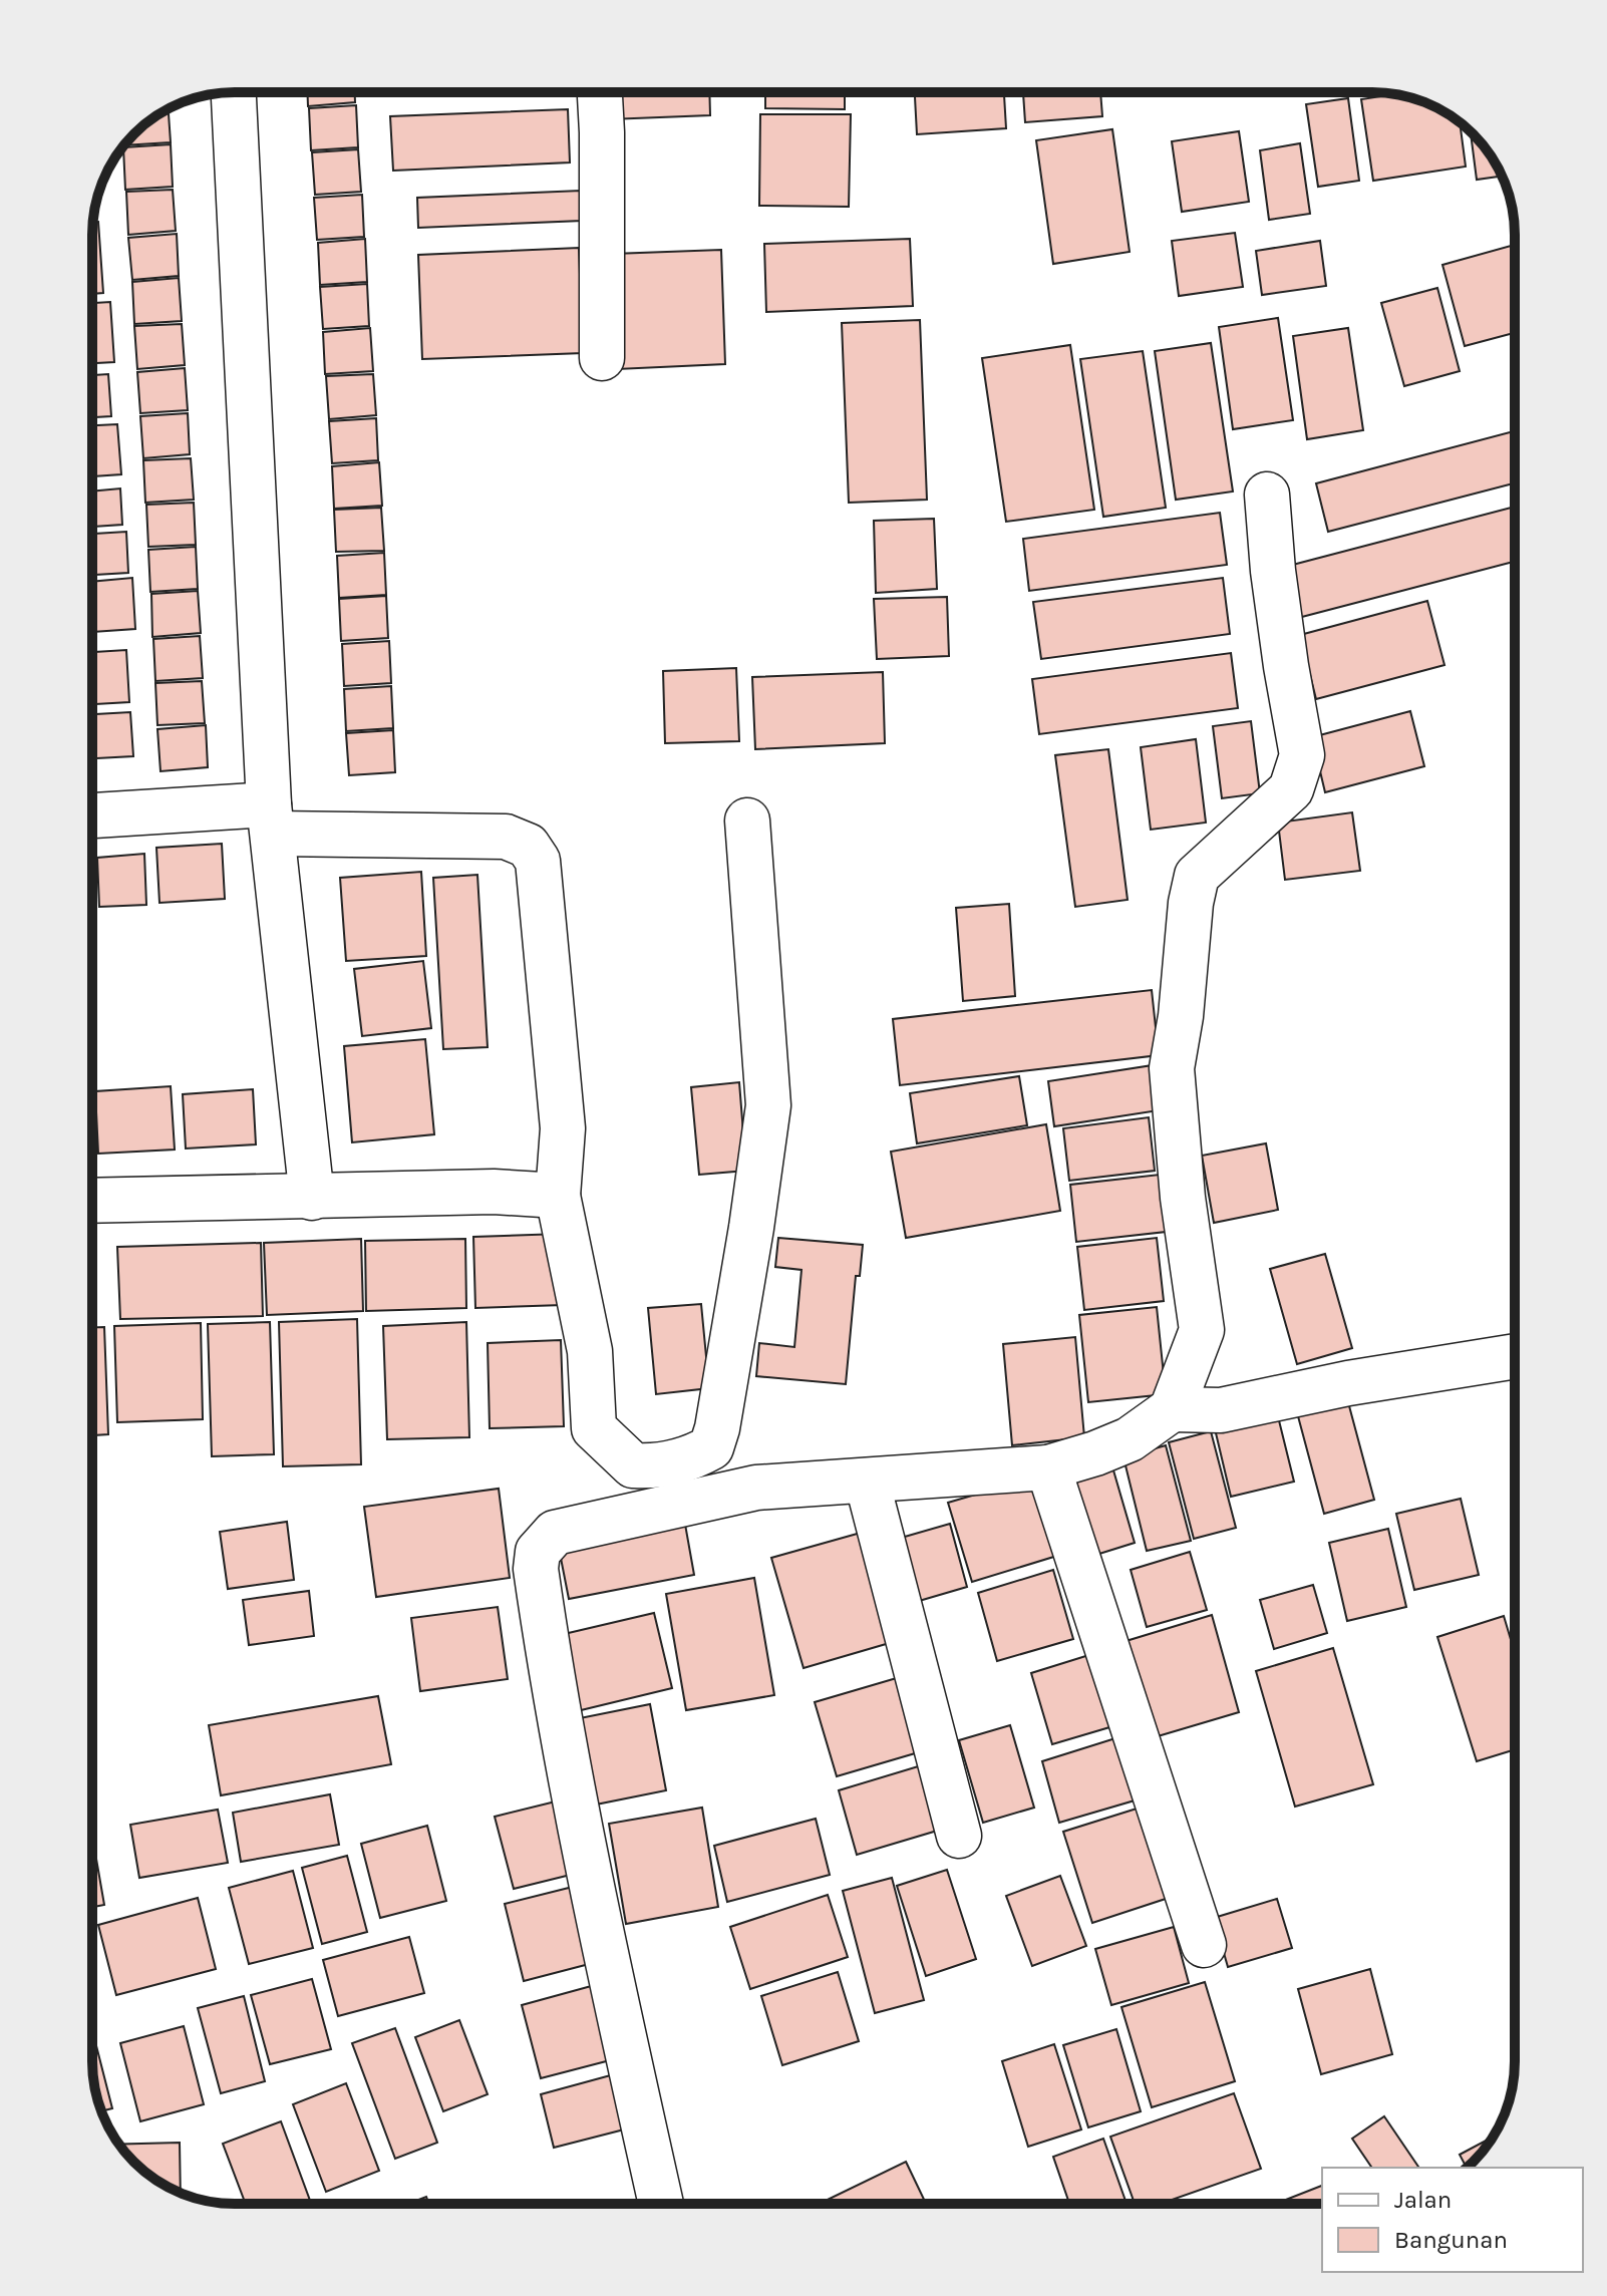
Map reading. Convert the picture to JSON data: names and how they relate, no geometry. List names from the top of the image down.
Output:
{
  "legend": ["Jalan", "Bangunan"]
}
